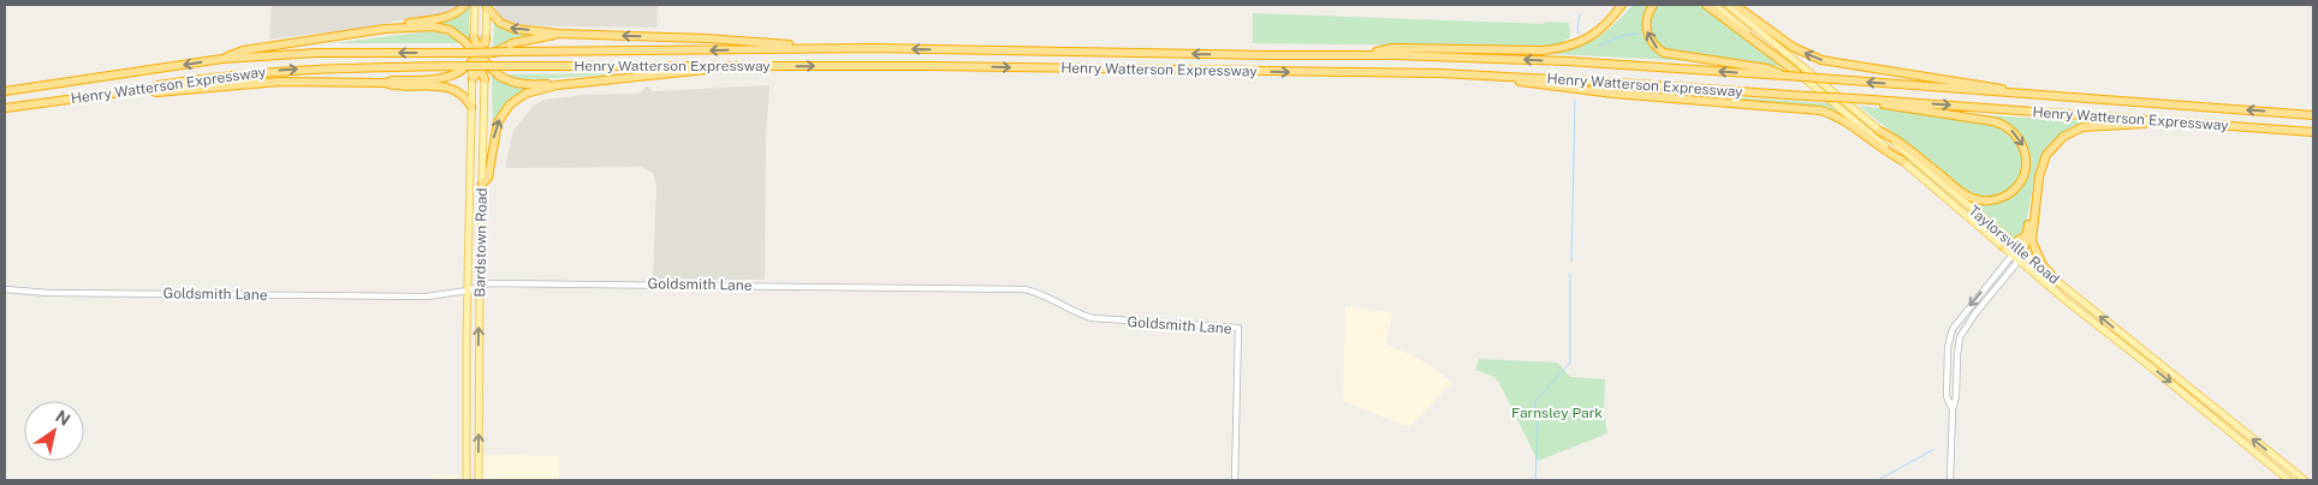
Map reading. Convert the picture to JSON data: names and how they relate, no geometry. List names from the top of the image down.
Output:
{
  "streets": {
    "highway": ["Henry Watterson Expressway"],
    "main road": ["Bardstown Road", "Taylorsville Road"],
    "street": ["Goldsmith Lane"]
  },
  "crossings": [
    ["Henry Watterson Expressway", "Bardstown Road"],
    ["Bardstown Road", "Goldsmith Lane"]
  ],
  "parks": ["Farnsley Park"],
  "north": "top right"
}
